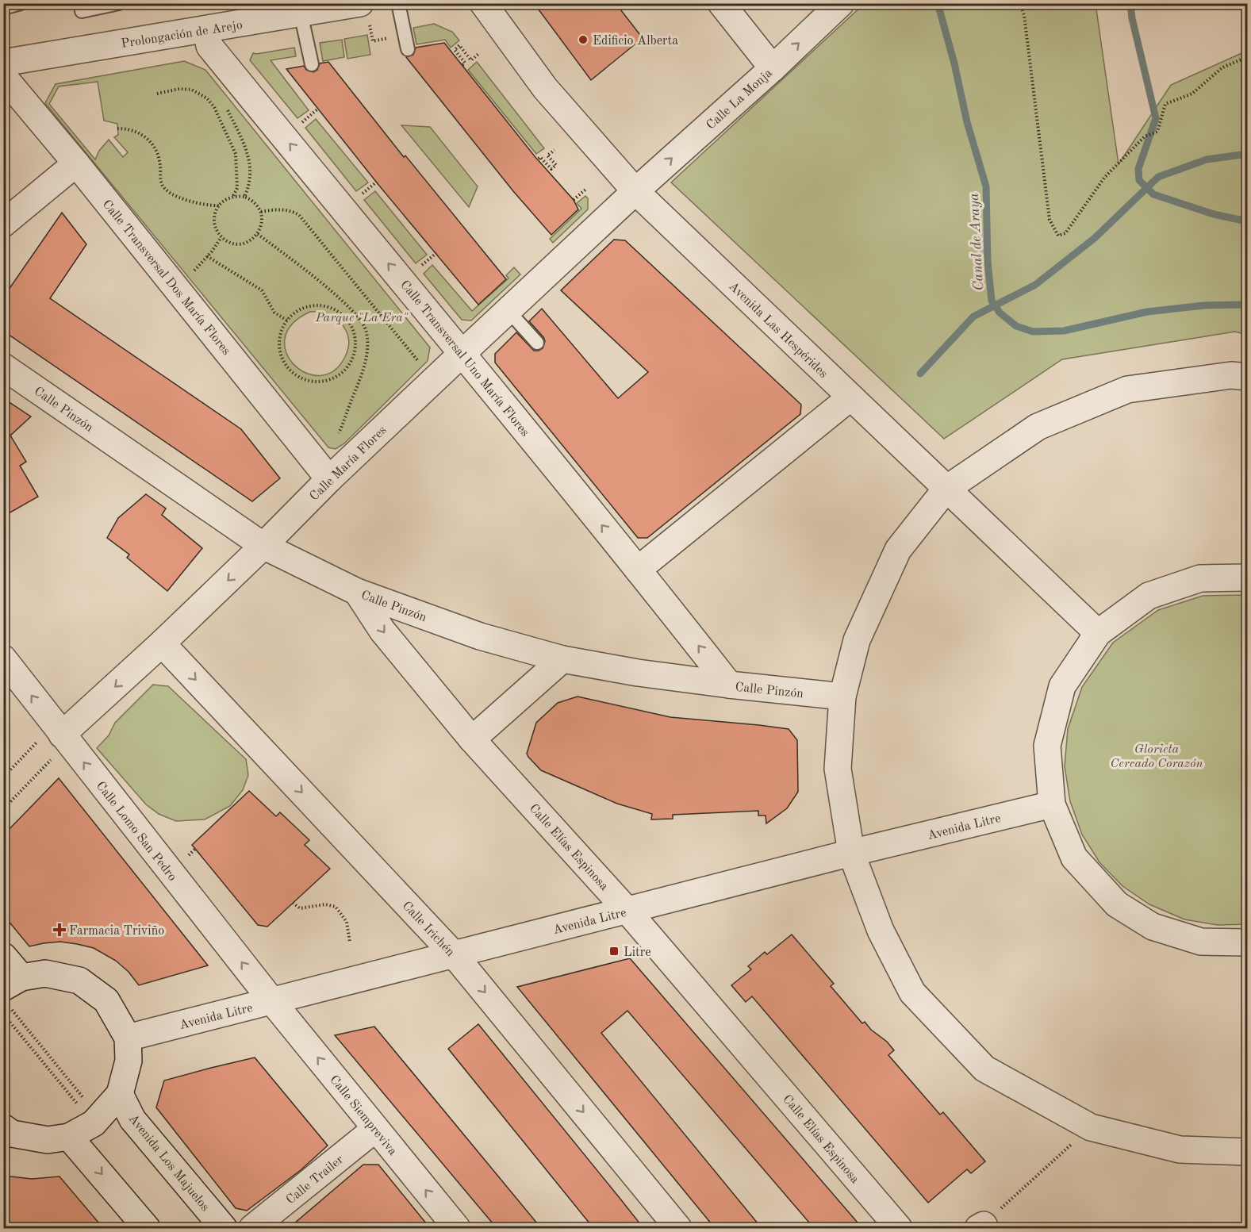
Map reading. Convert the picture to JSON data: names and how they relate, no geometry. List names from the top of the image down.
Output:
{
  "streets": {
    "street": [
      "Prolongación de Arejo",
      "Calle La Monja",
      "Calle Transversal Dos María Flores",
      "Avenida Las Hespérides",
      "Calle Transversal Uno María Flores",
      "Calle Pinzón",
      "Calle María Flores",
      "Avenida Litre",
      "Calle Lomo San Pedro",
      "Calle Elías Espinosa",
      "Calle Irichén",
      "Calle Siempreviva",
      "Avenida Los Majuelos",
      "Calle Trailer"
    ]
  },
  "crossings": [
    ["Prolongación de Arejo", "Calle Transversal Uno María Flores"],
    ["Calle La Monja", "Avenida Las Hespérides"],
    ["Calle La Monja", "Calle María Flores"],
    ["Calle Transversal Dos María Flores", "Calle María Flores"],
    ["Avenida Las Hespérides", "Calle María Flores"],
    ["Calle Transversal Uno María Flores", "Calle Pinzón"],
    ["Calle Transversal Uno María Flores", "Calle María Flores"],
    ["Calle Pinzón", "Calle María Flores"],
    ["Calle Pinzón", "Calle Elías Espinosa"],
    ["Calle María Flores", "Calle Lomo San Pedro"],
    ["Calle María Flores", "Calle Irichén"],
    ["Avenida Litre", "Calle Lomo San Pedro"],
    ["Avenida Litre", "Calle Elías Espinosa"],
    ["Avenida Litre", "Calle Irichén"],
    ["Avenida Litre", "Calle Siempreviva"],
    ["Calle Lomo San Pedro", "Calle Siempreviva"],
    ["Calle Siempreviva", "Calle Trailer"]
  ],
  "one_way": [
    "Calle La Monja",
    "Calle Transversal Uno María Flores",
    "Calle María Flores",
    "Calle Lomo San Pedro",
    "Calle Irichén",
    "Calle Siempreviva"
  ],
  "water": ["Canal de Araya"],
  "parks": ["Parque \"La Era\"", "Glorieta Cercado Corazón"],
  "places": {
    "other": ["Edificio Alberta"],
    "health": ["Farmacia Triviño"],
    "transit": ["Litre"]
  }
}
